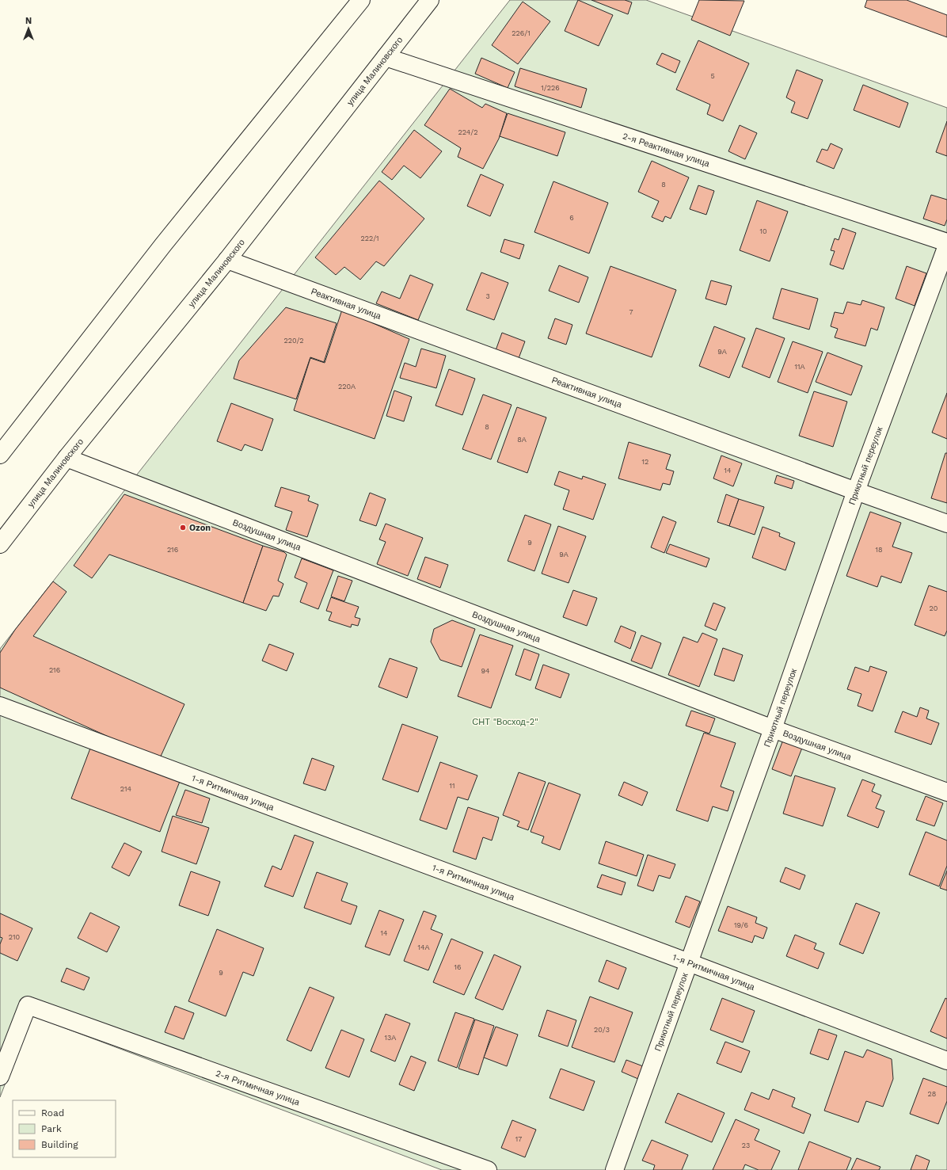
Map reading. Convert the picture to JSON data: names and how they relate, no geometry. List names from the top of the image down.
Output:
{
  "streets": {
    "main road": [
      "улица Малиновского",
      "2-я Реактивная улица",
      "Реактивная улица",
      "Приютный переулок",
      "Воздушная улица",
      "1-я Ритмичная улица",
      "2-я Ритмичная улица"
    ]
  },
  "crossings": [
    ["улица Малиновского", "2-я Реактивная улица"],
    ["улица Малиновского", "Реактивная улица"],
    ["улица Малиновского", "Воздушная улица"],
    ["Реактивная улица", "Приютный переулок"],
    ["Приютный переулок", "Воздушная улица"],
    ["Приютный переулок", "1-я Ритмичная улица"]
  ],
  "parks": ["СНТ \"Восход-2\""],
  "places": ["Ozon"],
  "house_numbers": [
    "226/1",
    "5",
    "1/226",
    "224/2",
    "8",
    "6",
    "10",
    "222/1",
    "3",
    "7",
    "220/2",
    "9А",
    "11А",
    "220А",
    "8",
    "8А",
    "12",
    "14",
    "9",
    "216",
    "18",
    "9А",
    "20",
    "216",
    "94",
    "11",
    "214",
    "19/6",
    "14",
    "210",
    "14А",
    "16",
    "9",
    "20/3",
    "13А",
    "28",
    "17",
    "23"
  ],
  "legend": ["Road", "Park", "Building"],
  "north": "top"
}
